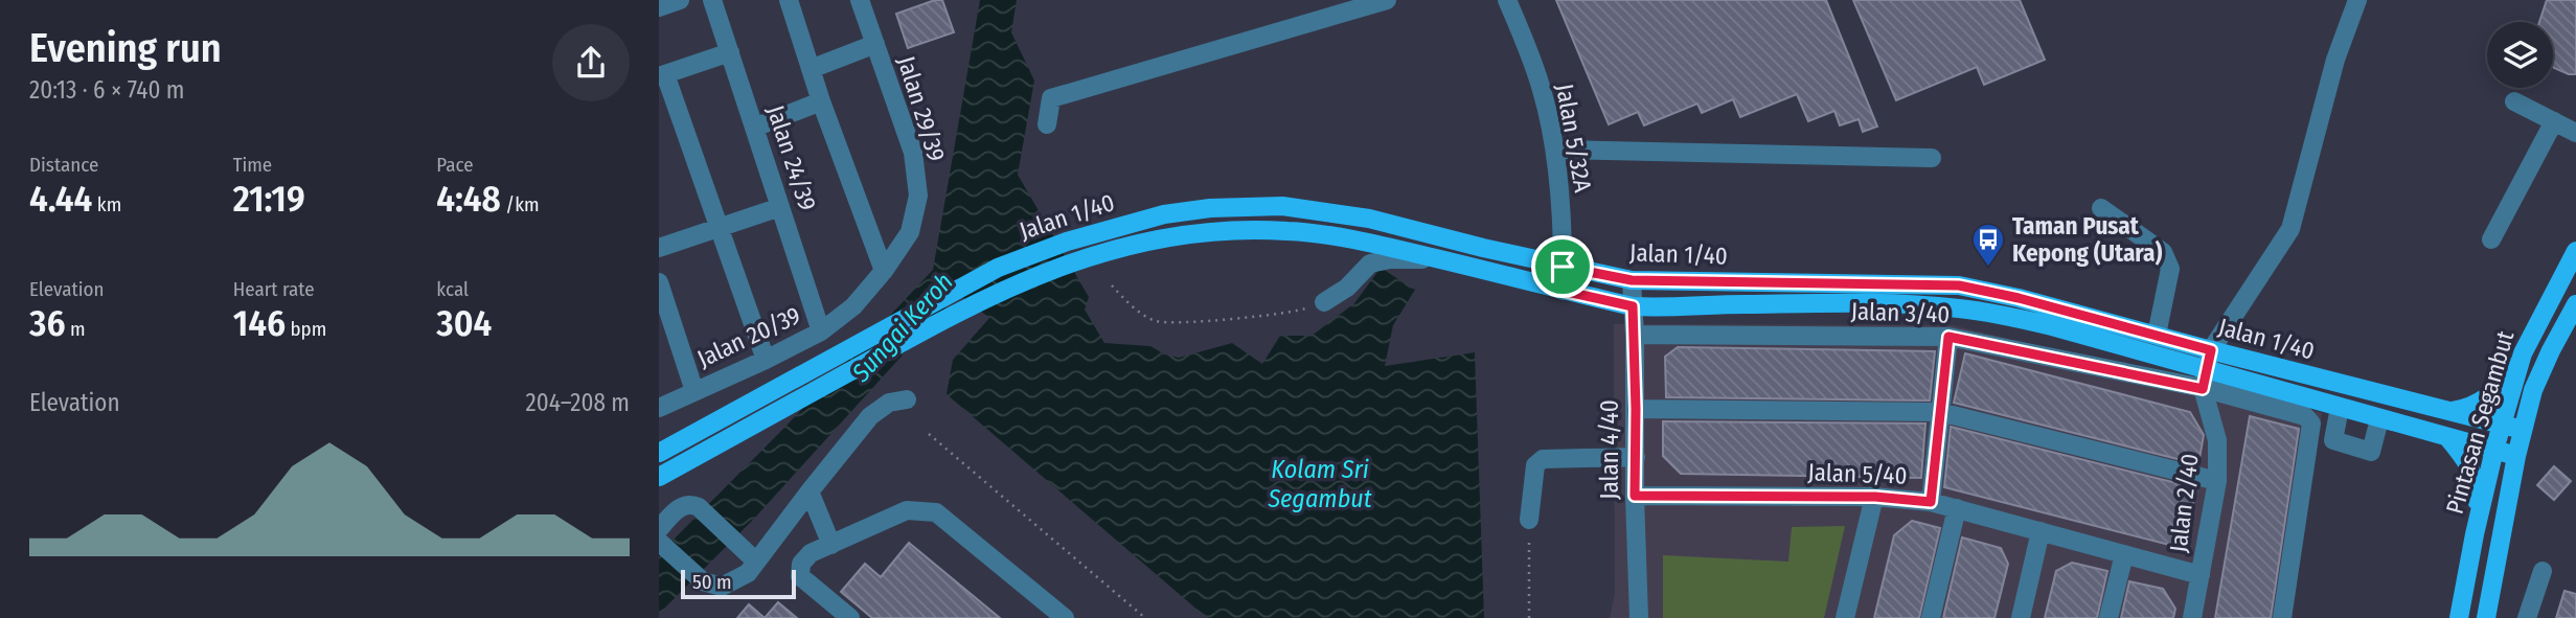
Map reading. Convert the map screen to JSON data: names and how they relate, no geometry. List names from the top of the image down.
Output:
{
  "streets": {
    "main road": ["Jalan 1/40", "Pintasan Segambut"],
    "street": [
      "Jalan 29/39",
      "Jalan 5/32A",
      "Jalan 24/39",
      "Jalan 3/40",
      "Jalan 20/39",
      "Jalan 4/40",
      "Jalan 5/40",
      "Jalan 2/40"
    ]
  },
  "crossings": [
    ["Jalan 29/39", "Jalan 24/39"],
    ["Jalan 29/39", "Jalan 20/39"],
    ["Jalan 5/32A", "Jalan 1/40"],
    ["Jalan 24/39", "Jalan 20/39"],
    ["Jalan 1/40", "Jalan 3/40"],
    ["Jalan 1/40", "Pintasan Segambut"],
    ["Jalan 1/40", "Jalan 4/40"],
    ["Jalan 1/40", "Jalan 2/40"],
    ["Jalan 3/40", "Jalan 4/40"],
    ["Jalan 3/40", "Jalan 2/40"],
    ["Jalan 4/40", "Jalan 5/40"],
    ["Jalan 5/40", "Jalan 2/40"]
  ],
  "water": ["Sungai Keroh", "Kolam Sri Segambut"],
  "places": {
    "bus stop": ["Taman Pusat Kepong (Utara)"]
  },
  "scale_bar": "50 m",
  "page": {
    "heading": ["Evening run", "20:13 · 6 × 740 m"],
    "stats": [
      ["Distance", "4.44 km"],
      ["Time", "21:19"],
      ["Pace", "4:48 /km"],
      ["Elevation", "36 m"],
      ["Heart rate", "146 bpm"],
      ["kcal", "304"]
    ],
    "chart": ["Elevation", "204–208 m"],
    "scale": "50 m"
  }
}
